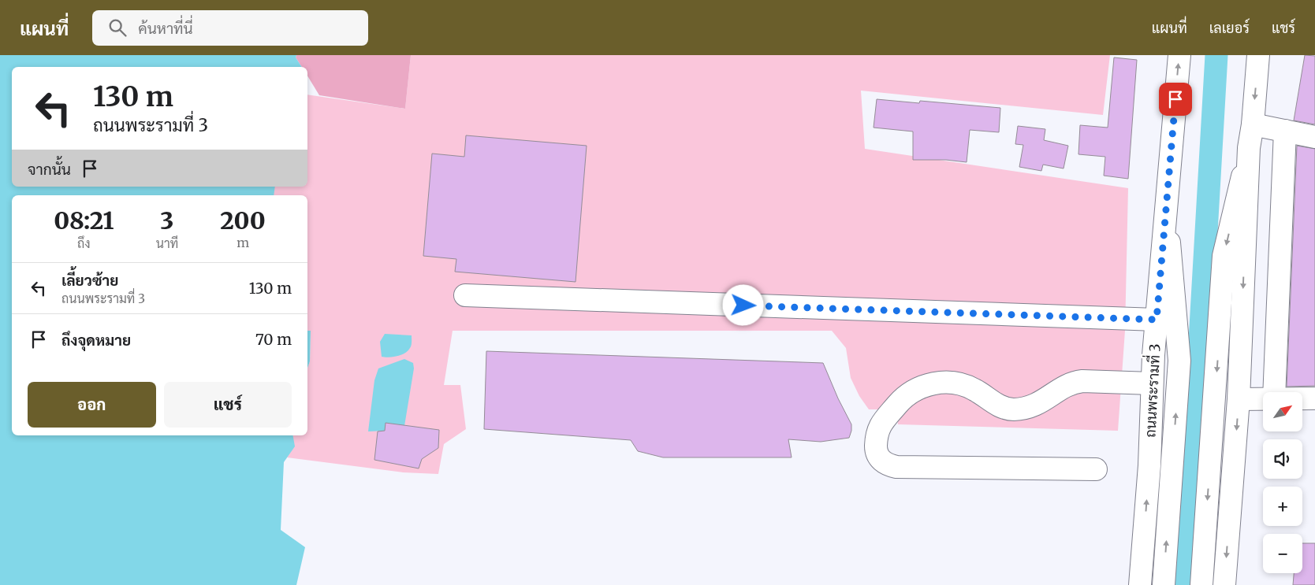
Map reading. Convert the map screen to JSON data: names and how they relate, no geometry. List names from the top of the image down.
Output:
{
  "streets": {
    "main road": ["ถนนพระรามที่ 3"]
  },
  "north": "top right",
  "page": {
    "header": "แผนที่",
    "search": "ค้นหาที่นี่",
    "nav": ["แผนที่", "เลเยอร์", "แชร์"],
    "turn": ["130 m", "ถนนพระรามที่ 3"],
    "then": "จากนั้น",
    "eta": [
      "08:21",
      "ถึง",
      "3",
      "นาที",
      "200",
      "m"
    ],
    "list": [
      {
        "name": "เลี้ยวซ้าย",
        "note": "ถนนพระรามที่ 3",
        "value": "130 m"
      },
      {
        "name": "ถึงจุดหมาย",
        "value": "70 m"
      }
    ],
    "buttons": ["ออก", "แชร์"],
    "map_buttons": ["+", "−"]
  }
}
